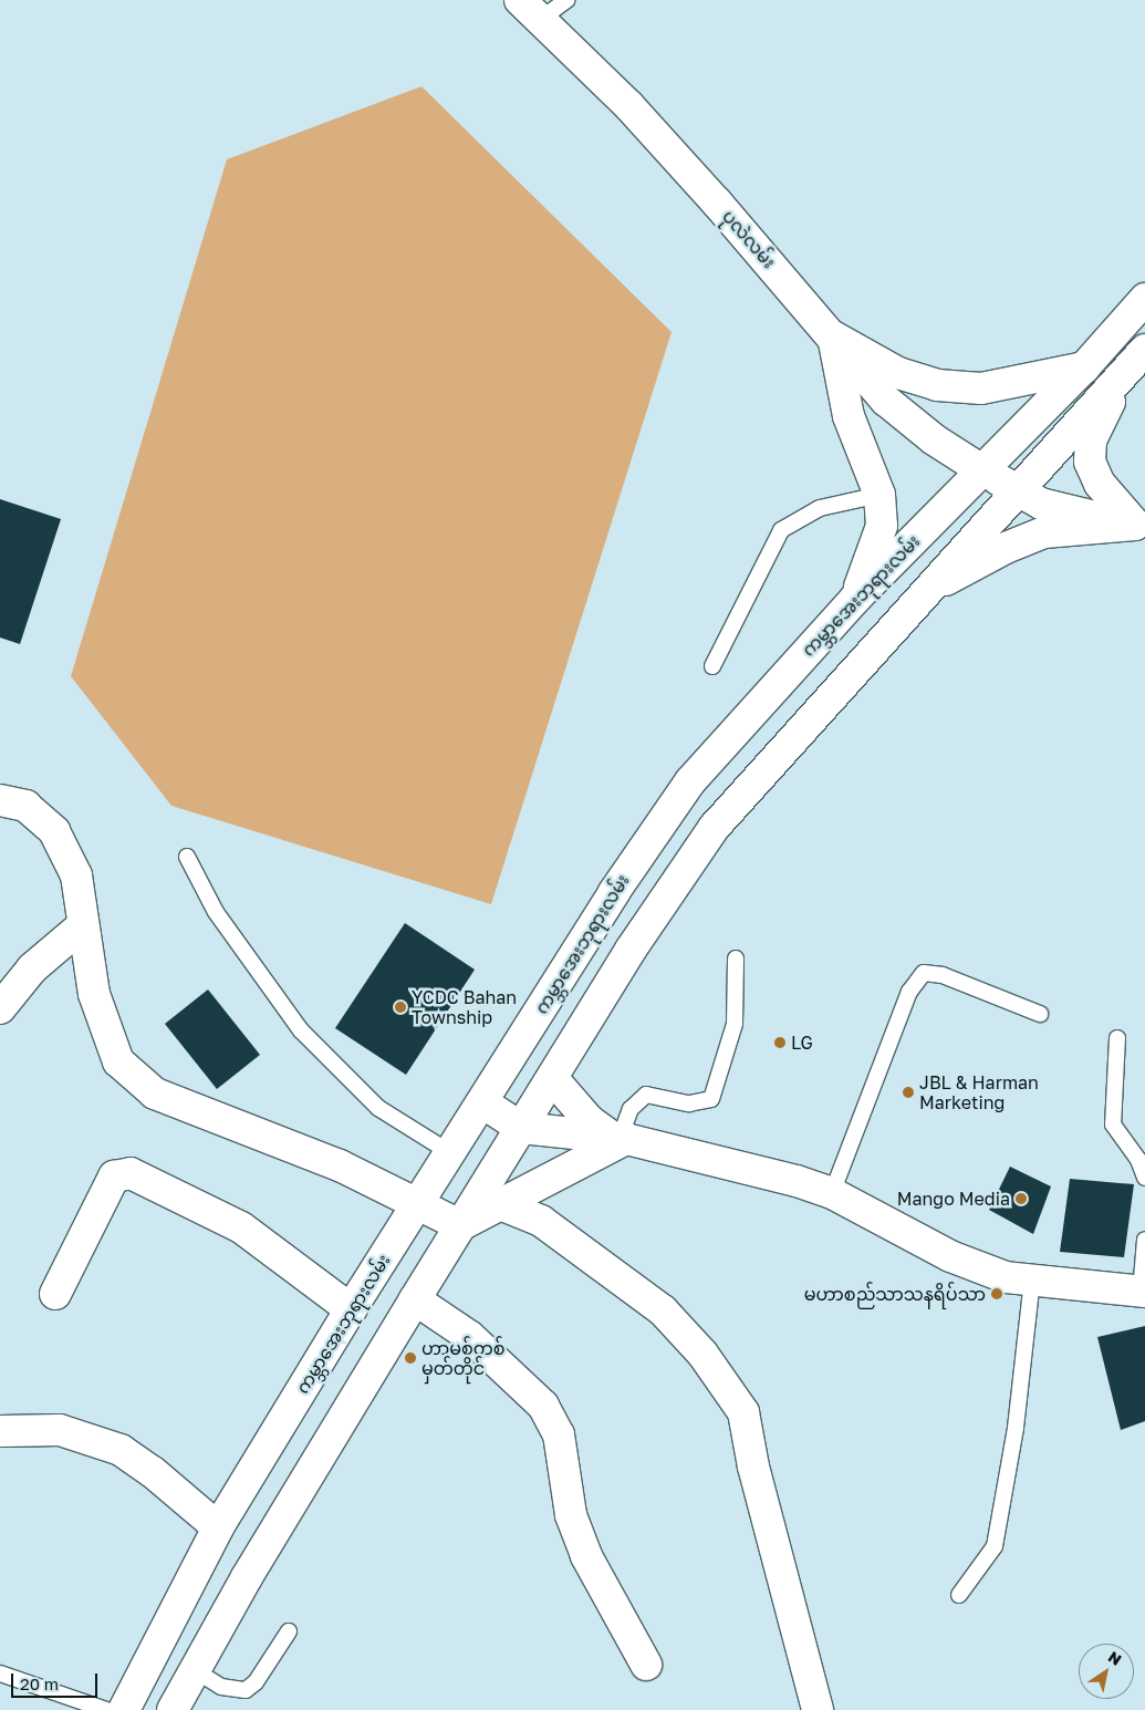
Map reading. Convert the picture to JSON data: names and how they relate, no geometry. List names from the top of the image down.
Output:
{
  "streets": {
    "main road": ["ပုလဲလမ်း", "ကမ္ဘာအေးဘုရားလမ်း"]
  },
  "crossings": [
    ["ပုလဲလမ်း", "ကမ္ဘာအေးဘုရားလမ်း"]
  ],
  "places": [
    "YCDC Bahan Township",
    "LG",
    "JBL & Harman Marketing",
    "Mango Media",
    "မဟာစည်သာသနရိပ်သာ",
    "ဟာမစ်တစ် မှတ်တိုင်"
  ],
  "scale_bar": "20 m",
  "north": "top right"
}
